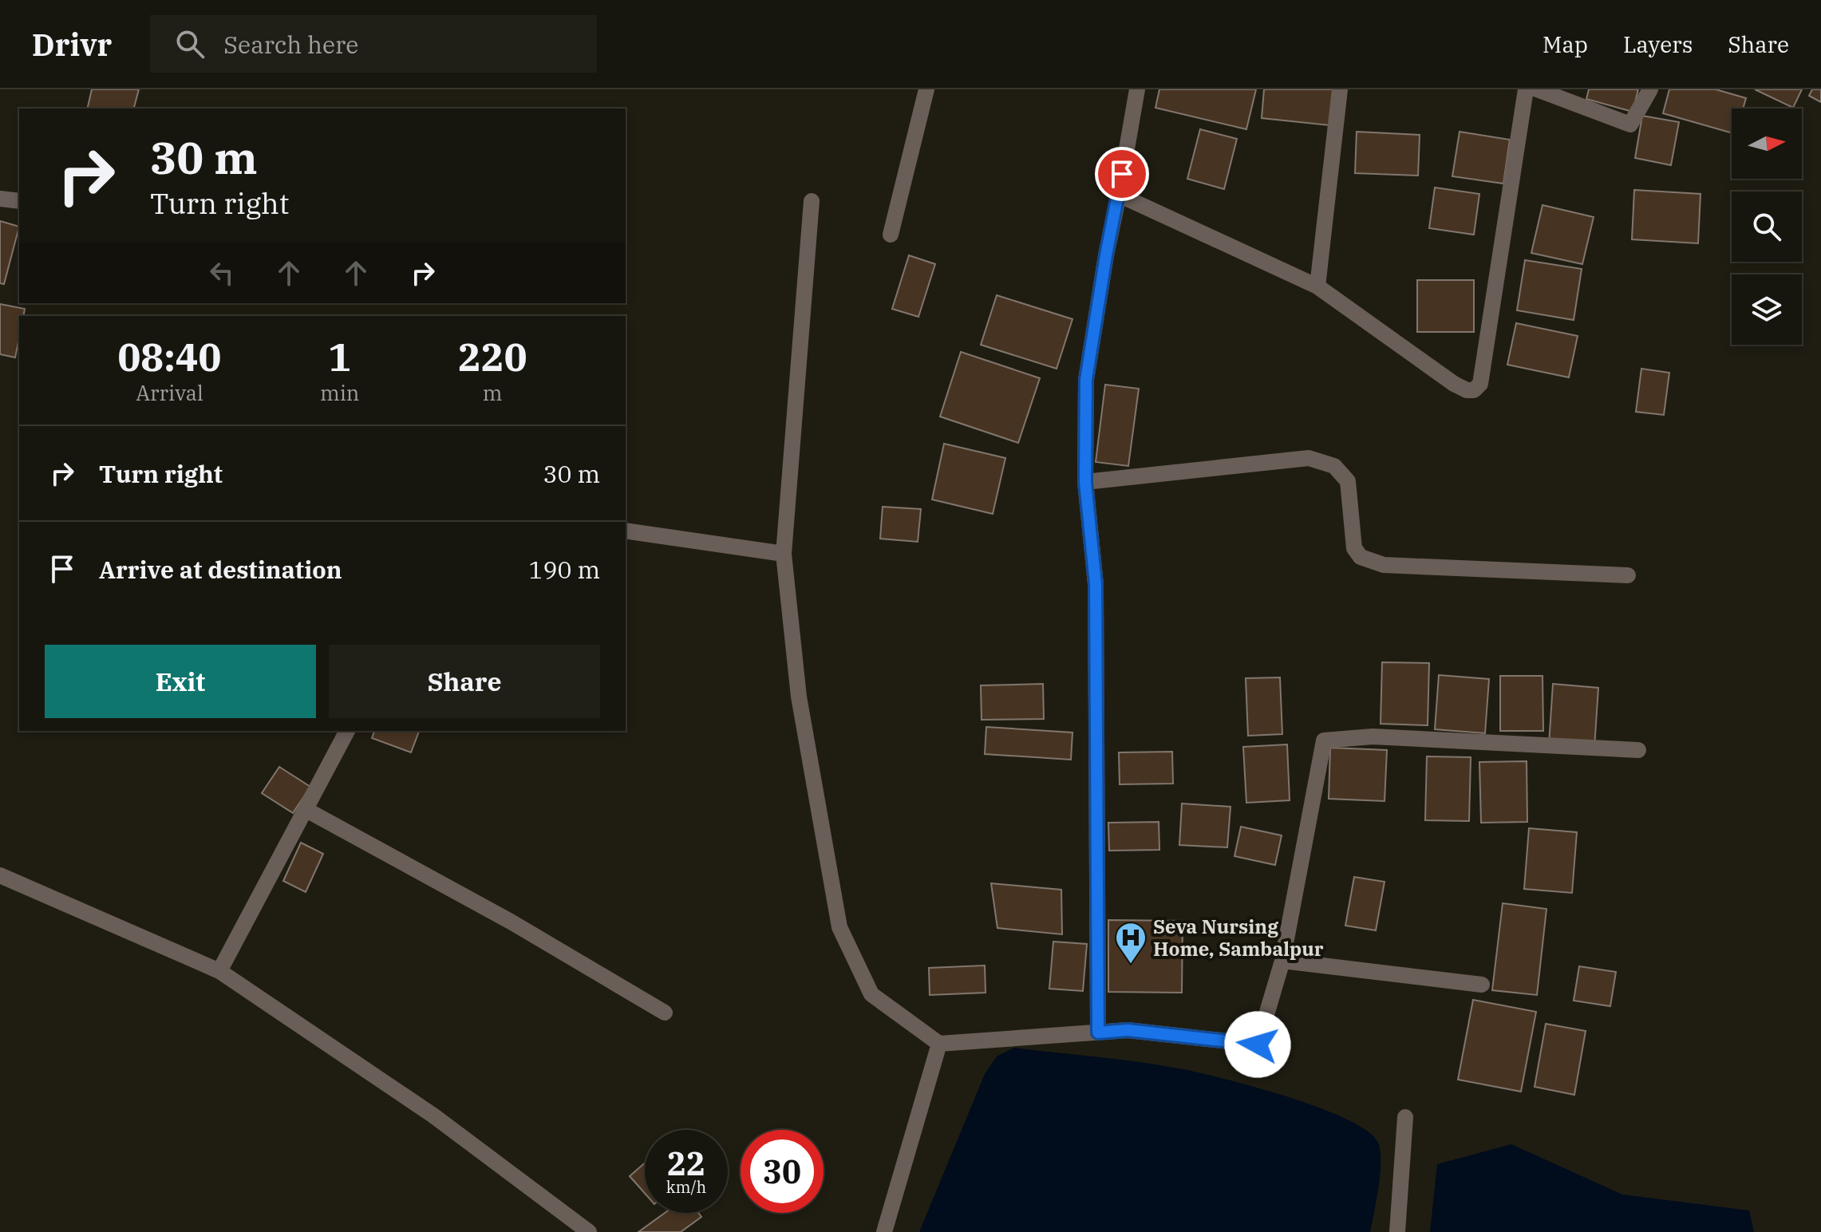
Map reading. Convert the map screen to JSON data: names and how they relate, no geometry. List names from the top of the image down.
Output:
{
  "places": {
    "hospital": ["Seva Nursing Home, Sambalpur"]
  },
  "north": "right",
  "page": {
    "header": "Drivr",
    "search": "Search here",
    "nav": ["Map", "Layers", "Share"],
    "turn": ["30 m", "Turn right"],
    "eta": [
      "08:40",
      "Arrival",
      "1",
      "min",
      "220",
      "m"
    ],
    "list": [
      {
        "name": "Turn right",
        "value": "30 m"
      },
      {
        "name": "Arrive at destination",
        "value": "190 m"
      }
    ],
    "buttons": ["Exit", "Share"],
    "speed": "22 km/h",
    "limit": "30"
  }
}
